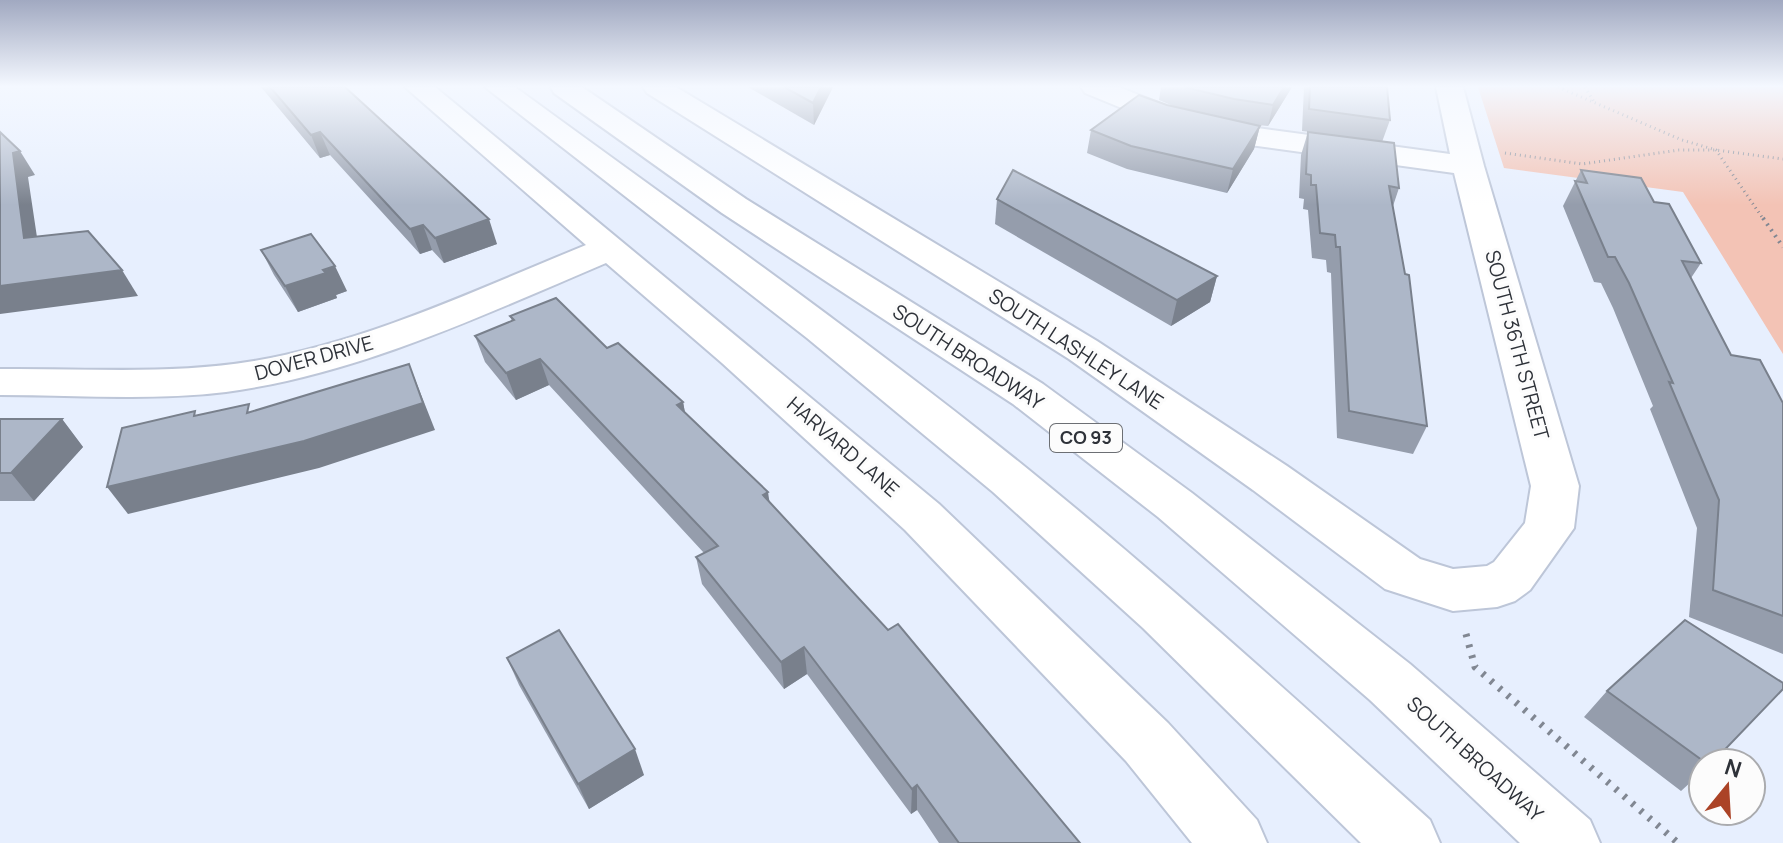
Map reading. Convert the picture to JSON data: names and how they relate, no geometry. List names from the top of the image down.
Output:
{
  "streets": {
    "street": [
      "SOUTH 36TH STREET",
      "SOUTH LASHLEY LANE",
      "SOUTH BROADWAY",
      "DOVER DRIVE",
      "CO 93",
      "HARVARD LANE"
    ]
  },
  "crossings": [
    ["SOUTH 36TH STREET", "SOUTH LASHLEY LANE"],
    ["DOVER DRIVE", "HARVARD LANE"]
  ],
  "north": "top"
}
